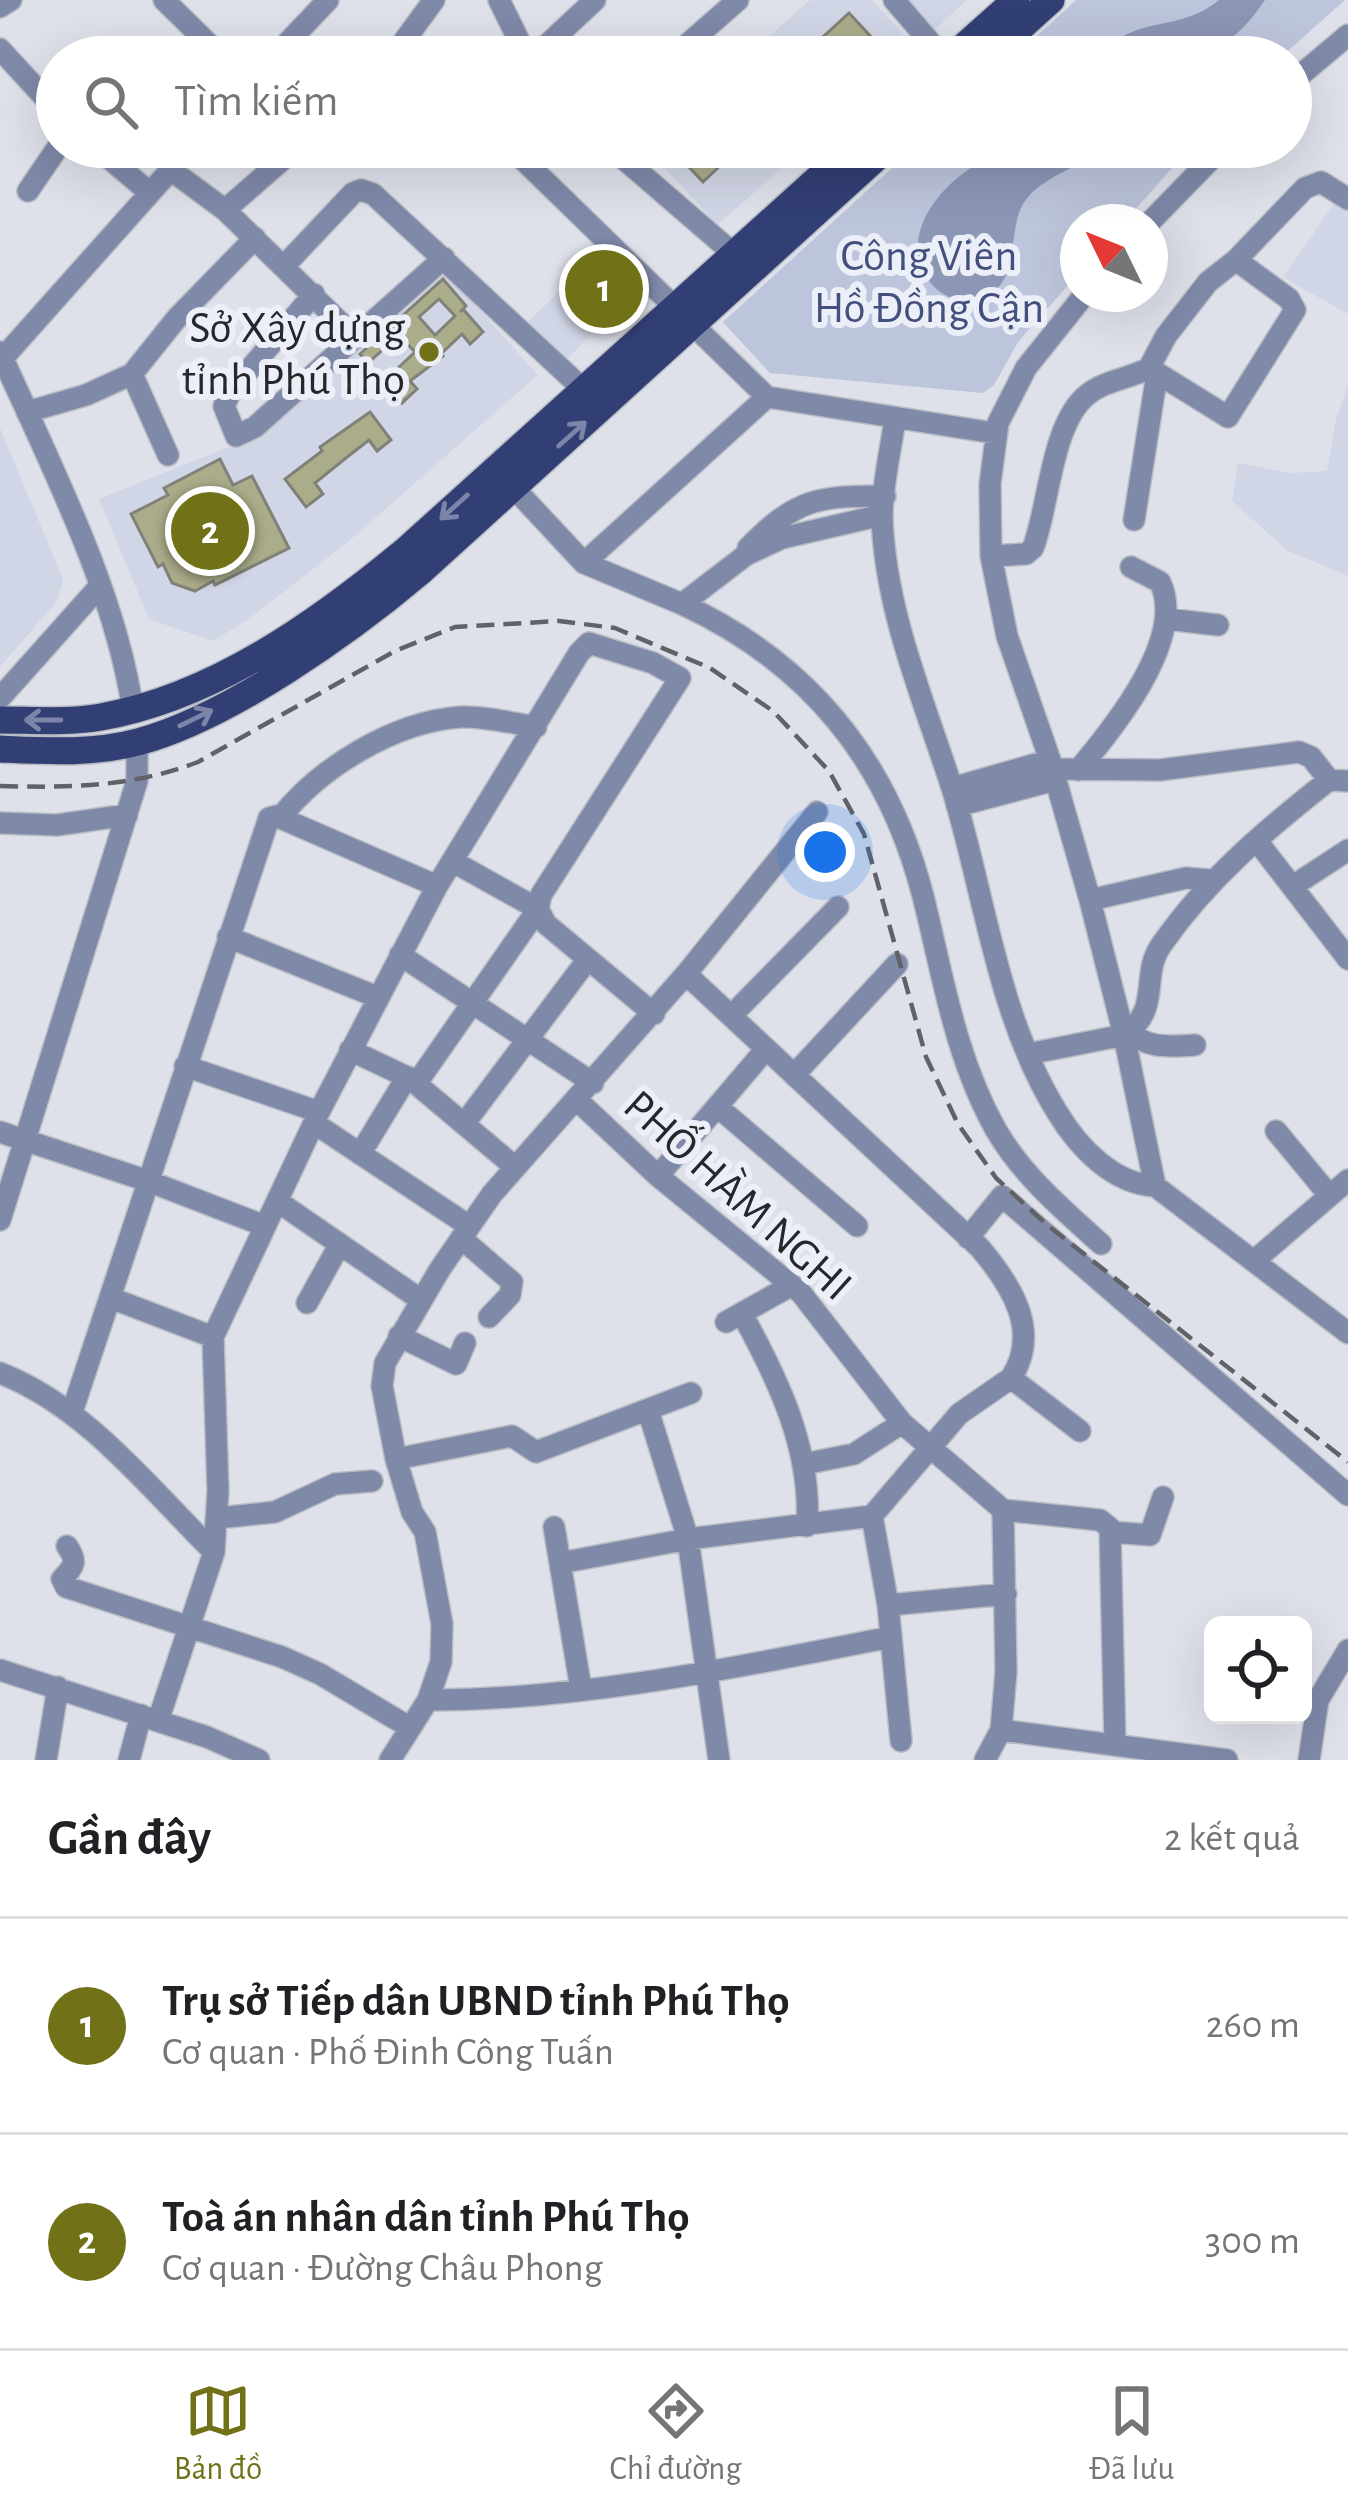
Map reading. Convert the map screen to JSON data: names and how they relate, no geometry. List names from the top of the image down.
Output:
{
  "streets": {
    "street": ["PHỐ HÀM NGHI"]
  },
  "parks": ["Công Viên Hồ Đồng Cận"],
  "places": ["Sở Xây dựng tỉnh Phú Thọ"],
  "north": "top left",
  "page": {
    "search": "Tìm kiếm",
    "pins": ["1", "2"],
    "heading": ["Gần đây", "2 kết quả"],
    "list": [
      {
        "mark": "1",
        "name": "Trụ sở Tiếp dân UBND tỉnh Phú Thọ",
        "note": "Cơ quan · Phố Đinh Công Tuấn",
        "value": "260 m"
      },
      {
        "mark": "2",
        "name": "Toà án nhân dân tỉnh Phú Thọ",
        "note": "Cơ quan · Đường Châu Phong",
        "value": "300 m"
      }
    ],
    "nav": ["Bản đồ", "Chỉ đường", "Đã lưu"]
  }
}
